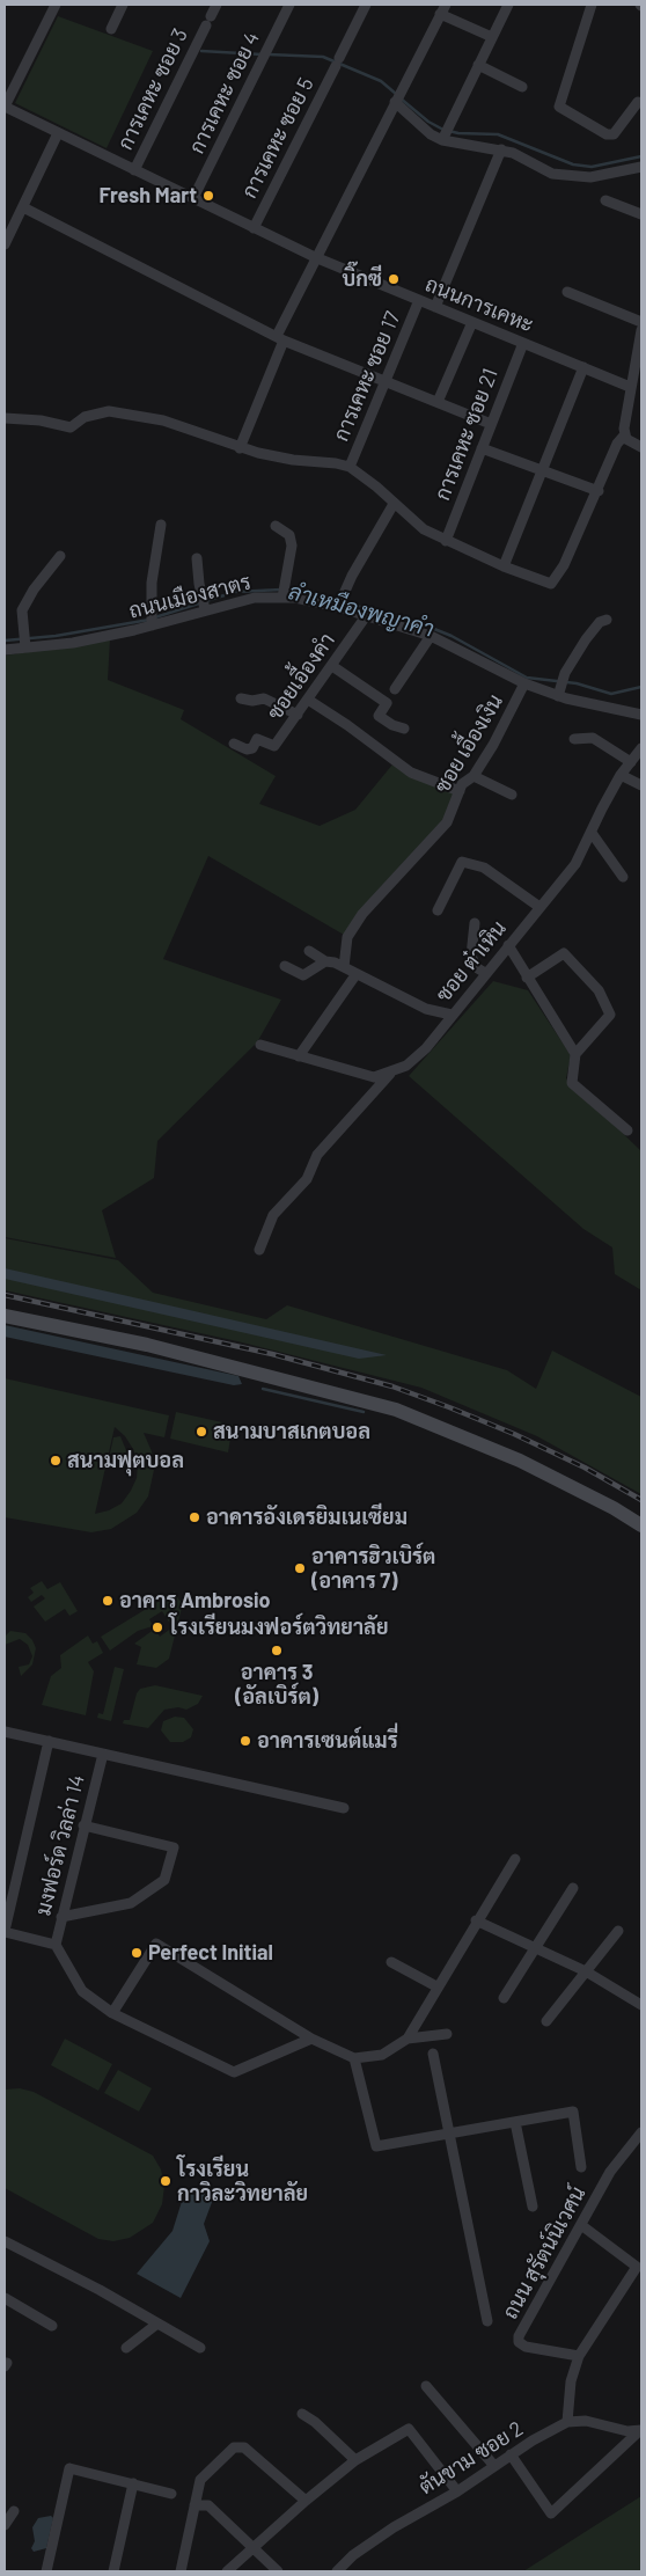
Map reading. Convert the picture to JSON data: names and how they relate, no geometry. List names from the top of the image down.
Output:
{
  "streets": {
    "street": [
      "การเคหะ ซอย 3",
      "การเคหะ ซอย 4",
      "การเคหะ ซอย 5",
      "ถนนการเคหะ",
      "การเคหะ ซอย 17",
      "การเคหะ ซอย 21",
      "ถนนเมืองสาตร",
      "ซอยเอื้องคำ",
      "ซอย เอื้องเงิน",
      "ซอย ต๋าเหิน",
      "มงฟอร์ด วิลล่า 14",
      "ถนน สุรัตน์นิเวศน์",
      "ตันขาม ซอย 2"
    ]
  },
  "crossings": [
    ["การเคหะ ซอย 3", "ถนนการเคหะ"],
    ["การเคหะ ซอย 4", "ถนนการเคหะ"],
    ["การเคหะ ซอย 5", "ถนนการเคหะ"],
    ["ถนนการเคหะ", "การเคหะ ซอย 17"],
    ["ถนนการเคหะ", "การเคหะ ซอย 21"],
    ["ถนนเมืองสาตร", "ซอยเอื้องคำ"],
    ["ถนนเมืองสาตร", "ซอย เอื้องเงิน"]
  ],
  "water": ["ลำเหมืองพญาคำ"],
  "places": [
    "Fresh Mart",
    "บิ๊กซี",
    "สนามบาสเกตบอล",
    "สนามฟุตบอล",
    "อาคารอังเดรยิมเนเซียม",
    "อาคารฮิวเบิร์ต (อาคาร 7)",
    "อาคาร Ambrosio",
    "โรงเรียนมงฟอร์ตวิทยาลัย",
    "อาคาร 3 (อัลเบิร์ต)",
    "อาคารเซนต์แมรี่",
    "Perfect Initial",
    "โรงเรียน กาวิละวิทยาลัย"
  ]
}
